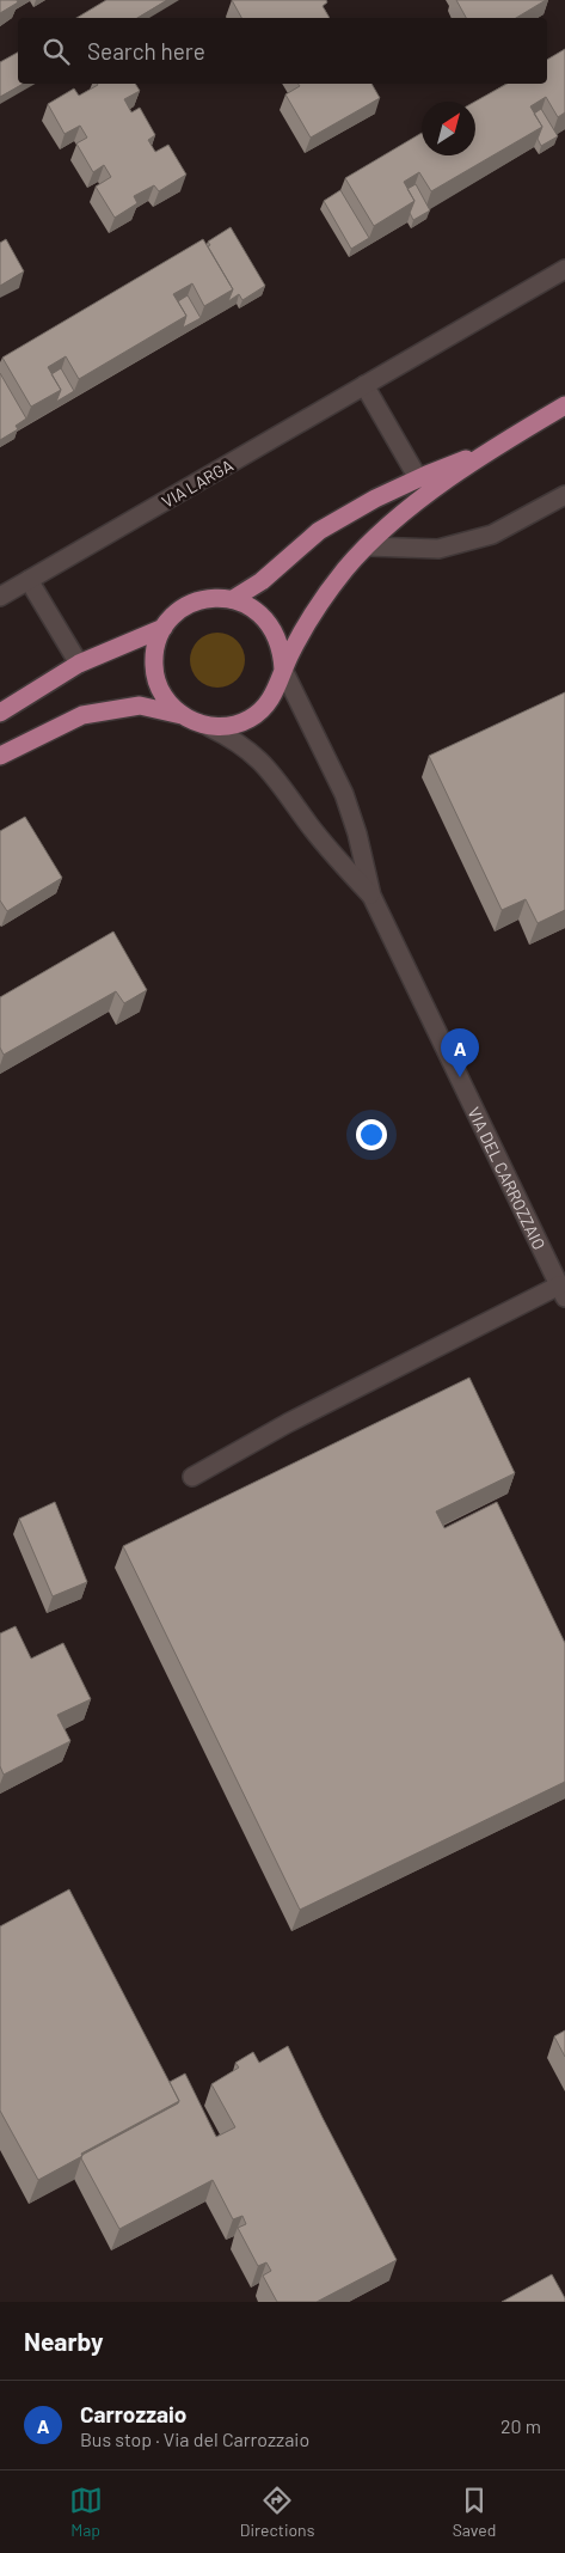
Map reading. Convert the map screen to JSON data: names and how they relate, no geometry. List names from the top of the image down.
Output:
{
  "streets": {
    "street": ["VIA LARGA", "VIA DEL CARROZZAIO"]
  },
  "north": "top right",
  "page": {
    "search": "Search here",
    "pins": "A",
    "heading": "Nearby",
    "list": [
      {
        "mark": "A",
        "name": "Carrozzaio",
        "note": "Bus stop · Via del Carrozzaio",
        "value": "20 m"
      }
    ],
    "nav": ["Map", "Directions", "Saved"]
  }
}
